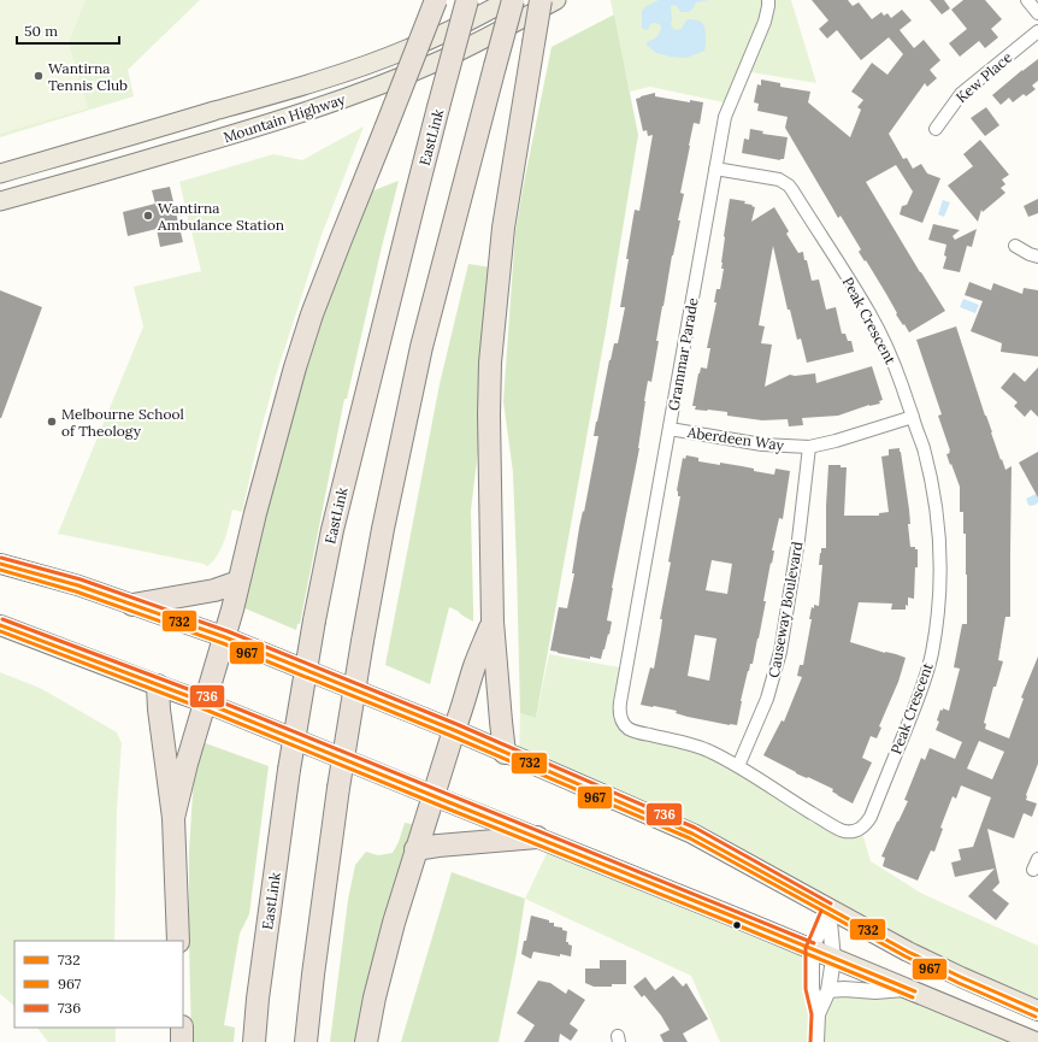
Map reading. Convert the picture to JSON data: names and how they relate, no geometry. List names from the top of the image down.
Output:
{
  "streets": {
    "highway": ["EastLink"],
    "main road": ["Mountain Highway"],
    "street": [
      "Kew Place",
      "Peak Crescent",
      "Grammar Parade",
      "Aberdeen Way",
      "Causeway Boulevard"
    ]
  },
  "crossings": [
    ["Peak Crescent", "Grammar Parade"],
    ["Peak Crescent", "Aberdeen Way"],
    ["Peak Crescent", "Causeway Boulevard"],
    ["Grammar Parade", "Aberdeen Way"],
    ["Aberdeen Way", "Causeway Boulevard"]
  ],
  "places": ["Wantirna Tennis Club", "Wantirna Ambulance Station", "Melbourne School of Theology"],
  "lines": ["transit line 736", "transit line 732", "transit line 967"],
  "legend": ["732", "967", "736"],
  "scale_bar": "50 m"
}
